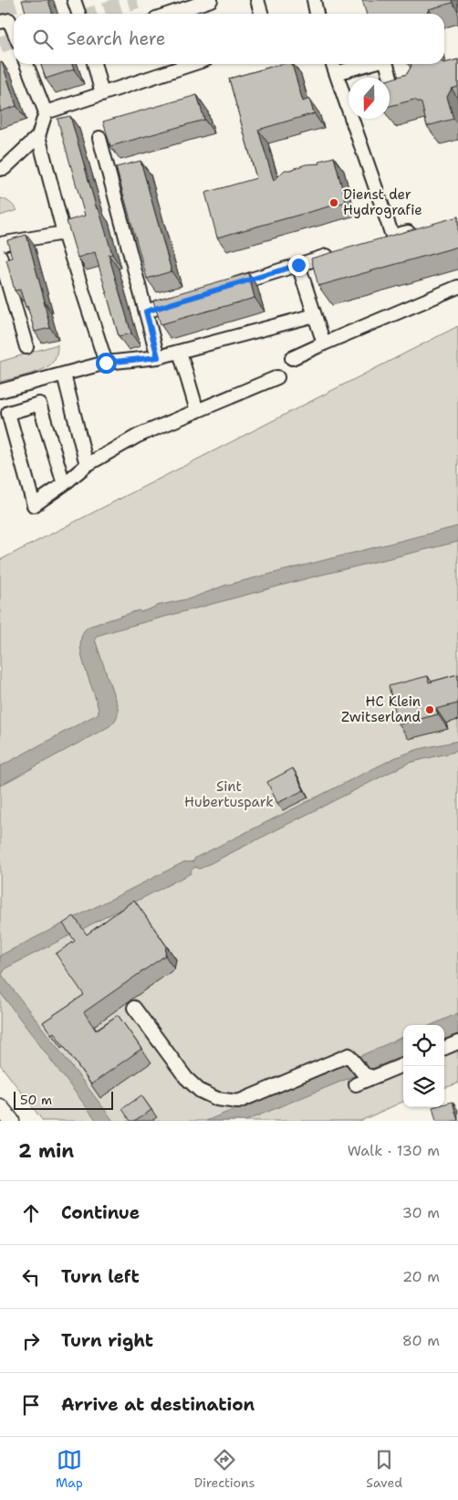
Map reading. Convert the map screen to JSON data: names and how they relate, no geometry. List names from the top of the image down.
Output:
{
  "parks": ["Sint Hubertuspark"],
  "places": ["Dienst der Hydrografie", "HC Klein Zwitserland"],
  "scale_bar": "50 m",
  "north": "bottom",
  "page": {
    "search": "Search here",
    "scale": "50 m",
    "heading": ["2 min", "Walk · 130 m"],
    "list": [
      ["Continue", "30 m"],
      ["Turn left", "20 m"],
      ["Turn right", "80 m"],
      "Arrive at destination"
    ],
    "nav": ["Map", "Directions", "Saved"]
  }
}
